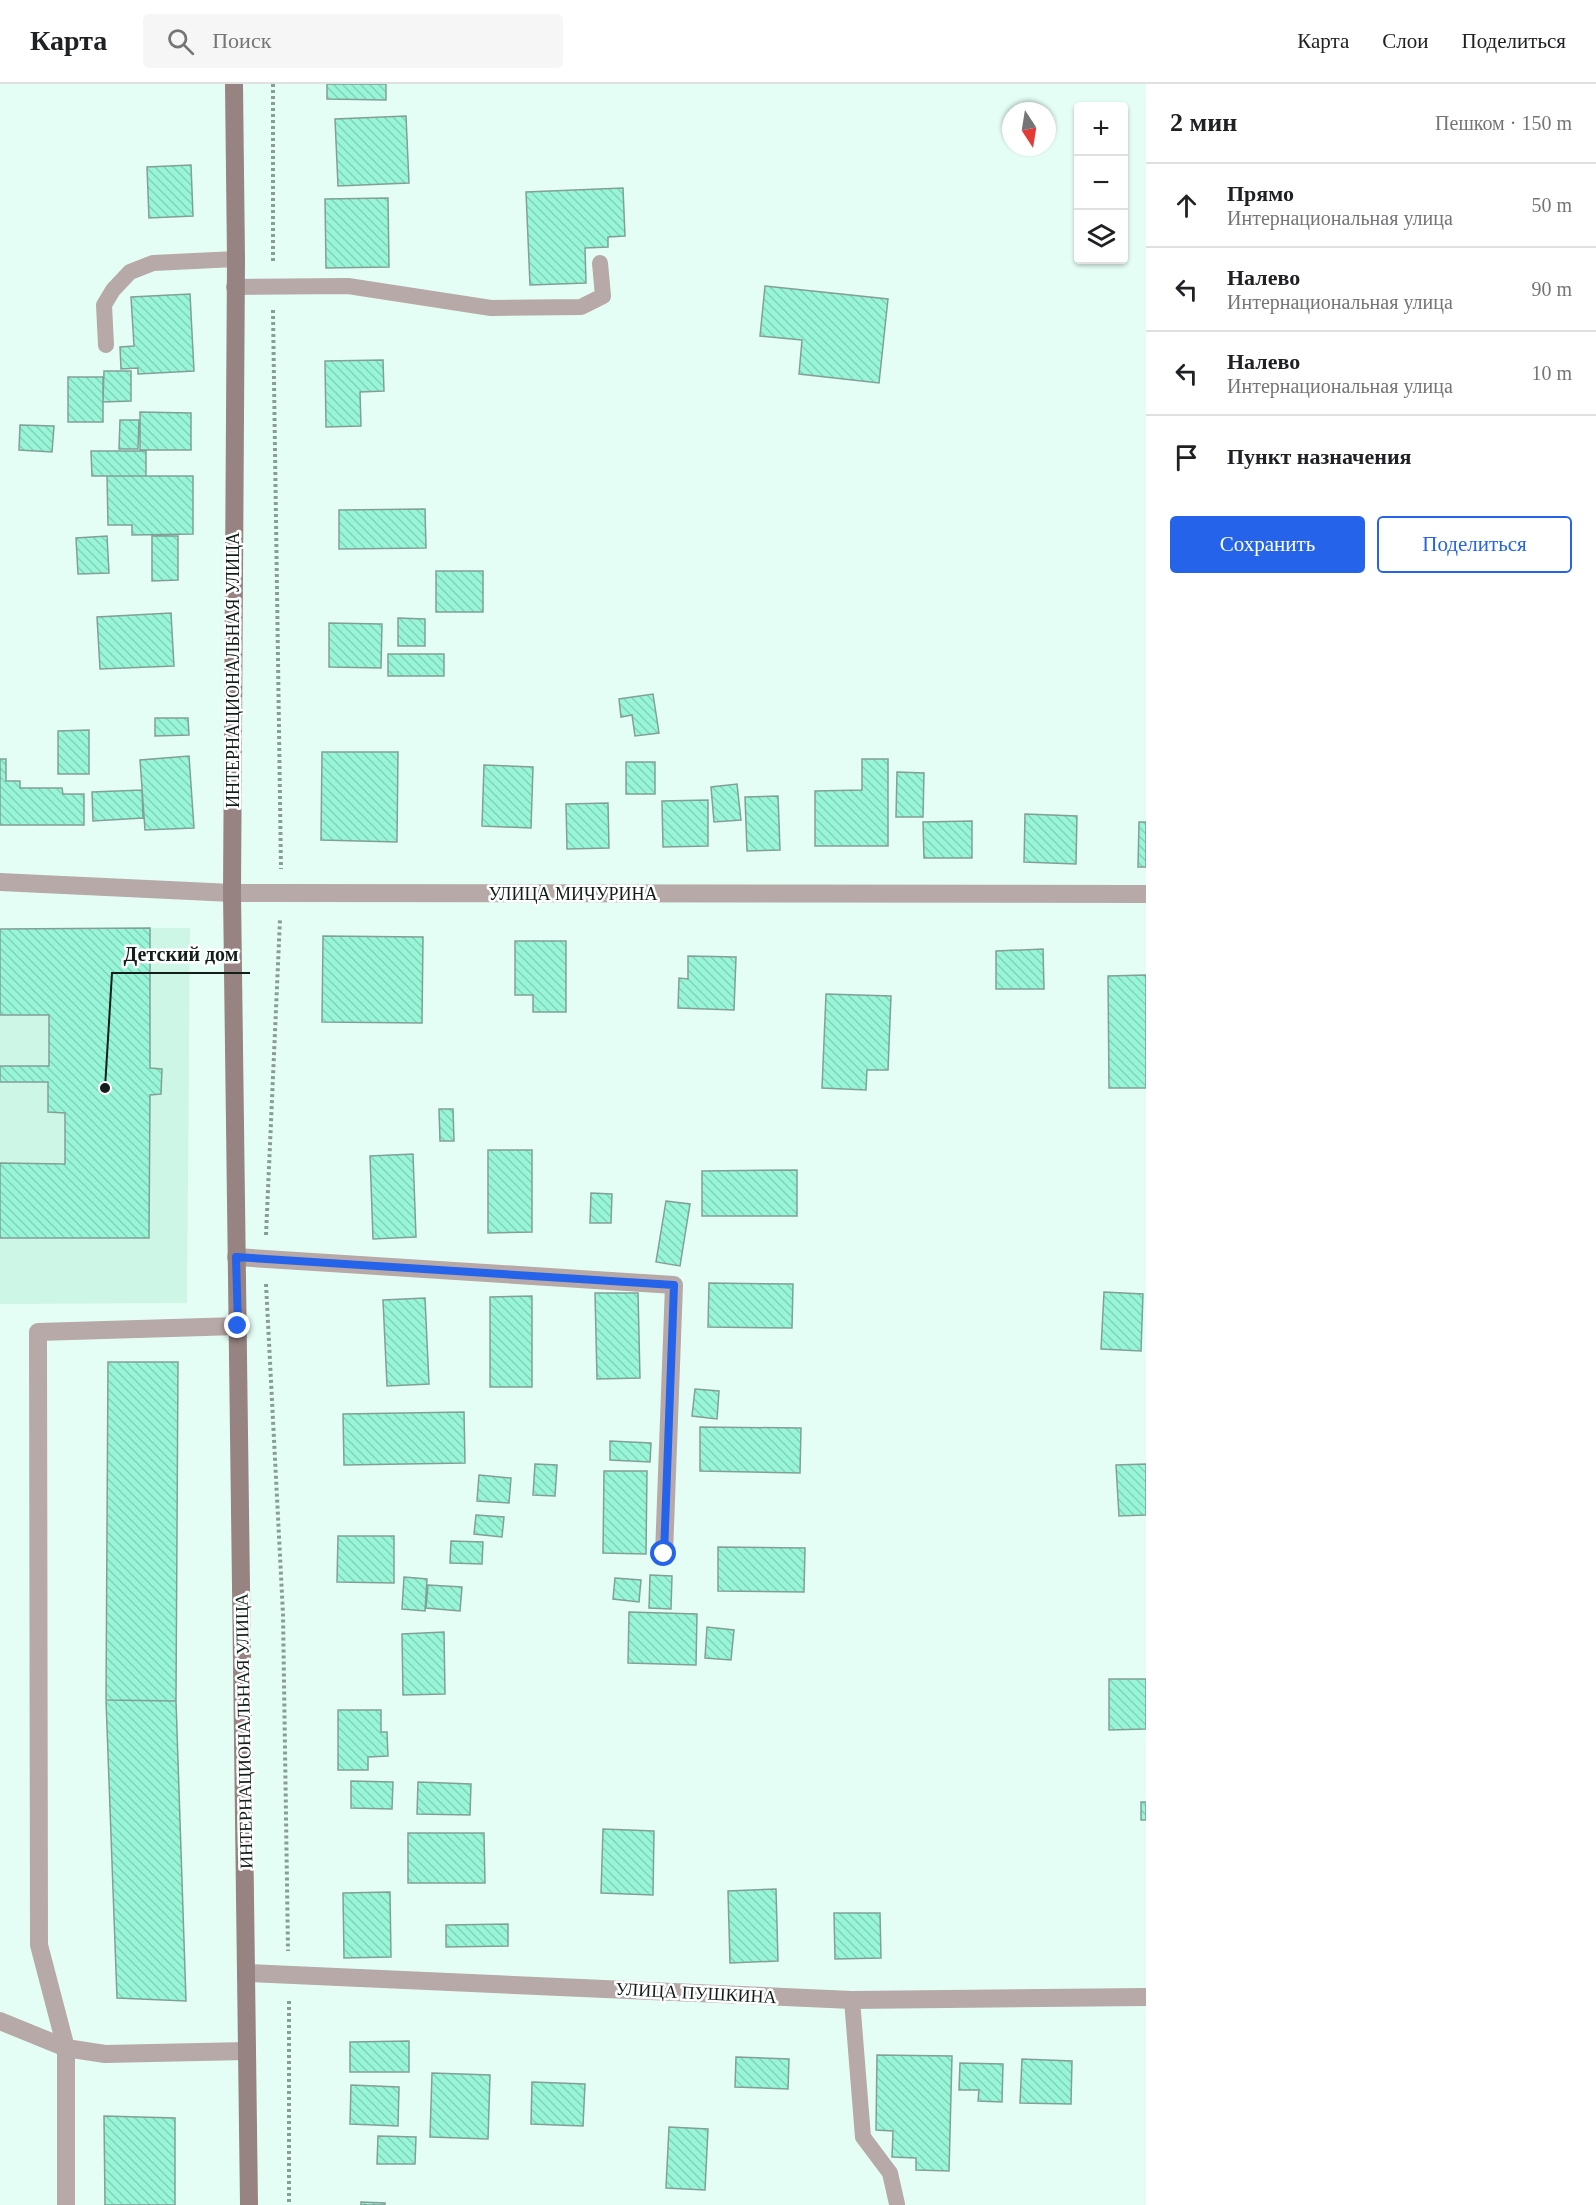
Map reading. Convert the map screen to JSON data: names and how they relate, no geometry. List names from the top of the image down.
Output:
{
  "streets": {
    "main road": ["ИНТЕРНАЦИОНАЛЬНАЯ УЛИЦА"],
    "street": ["УЛИЦА МИЧУРИНА", "УЛИЦА ПУШКИНА"]
  },
  "crossings": [
    ["ИНТЕРНАЦИОНАЛЬНАЯ УЛИЦА", "УЛИЦА МИЧУРИНА"],
    ["ИНТЕРНАЦИОНАЛЬНАЯ УЛИЦА", "УЛИЦА ПУШКИНА"]
  ],
  "places": ["Детский дом"],
  "north": "bottom",
  "page": {
    "header": "Карта",
    "search": "Поиск",
    "nav": ["Карта", "Слои", "Поделиться"],
    "heading": ["2 мин", "Пешком · 150 m"],
    "map_buttons": ["+", "−"],
    "list": [
      ["Прямо", "Интернациональная улица", "50 m"],
      ["Налево", "Интернациональная улица", "90 m"],
      ["Налево", "Интернациональная улица", "10 m"],
      "Пункт назначения"
    ],
    "buttons": ["Сохранить", "Поделиться"]
  }
}
